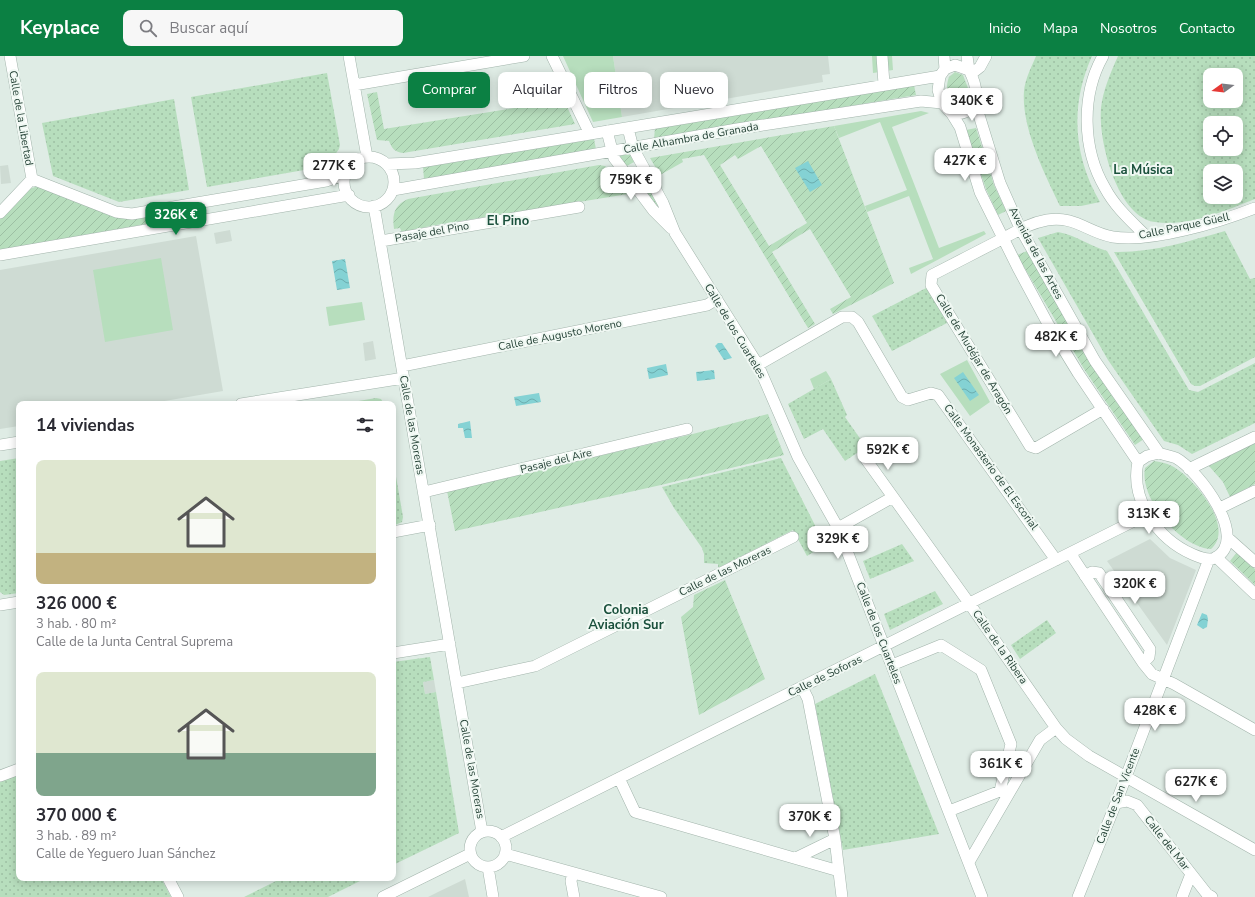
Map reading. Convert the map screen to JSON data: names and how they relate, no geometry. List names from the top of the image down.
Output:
{
  "streets": {
    "street": [
      "Calle de la Libertad",
      "Calle Alhambra de Granada",
      "Calle Parque Güell",
      "Pasaje del Pino",
      "Avenida de las Artes",
      "Calle de los Cuarteles",
      "Calle de Augusto Moreno",
      "Calle de Mudéjar de Aragón",
      "Calle de las Moreras",
      "Pasaje del Aire",
      "Calle Monasterio de El Escorial",
      "Calle de la Ribera",
      "Calle de Soforas",
      "Calle de San Vicente",
      "Calle del Mar"
    ]
  },
  "crossings": [
    ["Calle Alhambra de Granada", "Avenida de las Artes"],
    ["Calle Alhambra de Granada", "Calle de los Cuarteles"],
    ["Calle Alhambra de Granada", "Calle de las Moreras"],
    ["Calle Parque Güell", "Avenida de las Artes"],
    ["Calle Parque Güell", "Calle de Mudéjar de Aragón"],
    ["Pasaje del Pino", "Calle de las Moreras"],
    ["Avenida de las Artes", "Calle de Mudéjar de Aragón"],
    ["Calle de los Cuarteles", "Calle de Augusto Moreno"],
    ["Calle de los Cuarteles", "Calle Monasterio de El Escorial"],
    ["Calle de los Cuarteles", "Calle de Soforas"],
    ["Calle de Augusto Moreno", "Calle de las Moreras"],
    ["Calle de las Moreras", "Pasaje del Aire"],
    ["Calle de las Moreras", "Calle de Soforas"],
    ["Calle Monasterio de El Escorial", "Calle de Soforas"],
    ["Calle de la Ribera", "Calle de Soforas"],
    ["Calle de la Ribera", "Calle de San Vicente"],
    ["Calle de San Vicente", "Calle del Mar"]
  ],
  "districts": ["La Música", "El Pino", "Colonia Aviación Sur"],
  "north": "left",
  "page": {
    "header": "Keyplace",
    "search": "Buscar aquí",
    "nav": [
      "Inicio",
      "Mapa",
      "Nosotros",
      "Contacto"
    ],
    "chip": [
      "Comprar",
      "Alquilar",
      "Filtros",
      "Nuevo"
    ],
    "price": [
      "340K €",
      "427K €",
      "277K €",
      "759K €",
      "326K €",
      "482K €",
      "592K €",
      "313K €",
      "329K €",
      "320K €",
      "428K €",
      "361K €",
      "627K €",
      "370K €"
    ],
    "heading": "14 viviendas",
    "list": [
      {
        "name": "326 000 €",
        "note": "3 hab. · 80 m² · Calle de la Junta Central Suprema"
      },
      {
        "name": "370 000 €",
        "note": "3 hab. · 89 m² · Calle de Yeguero Juan Sánchez"
      }
    ]
  }
}
